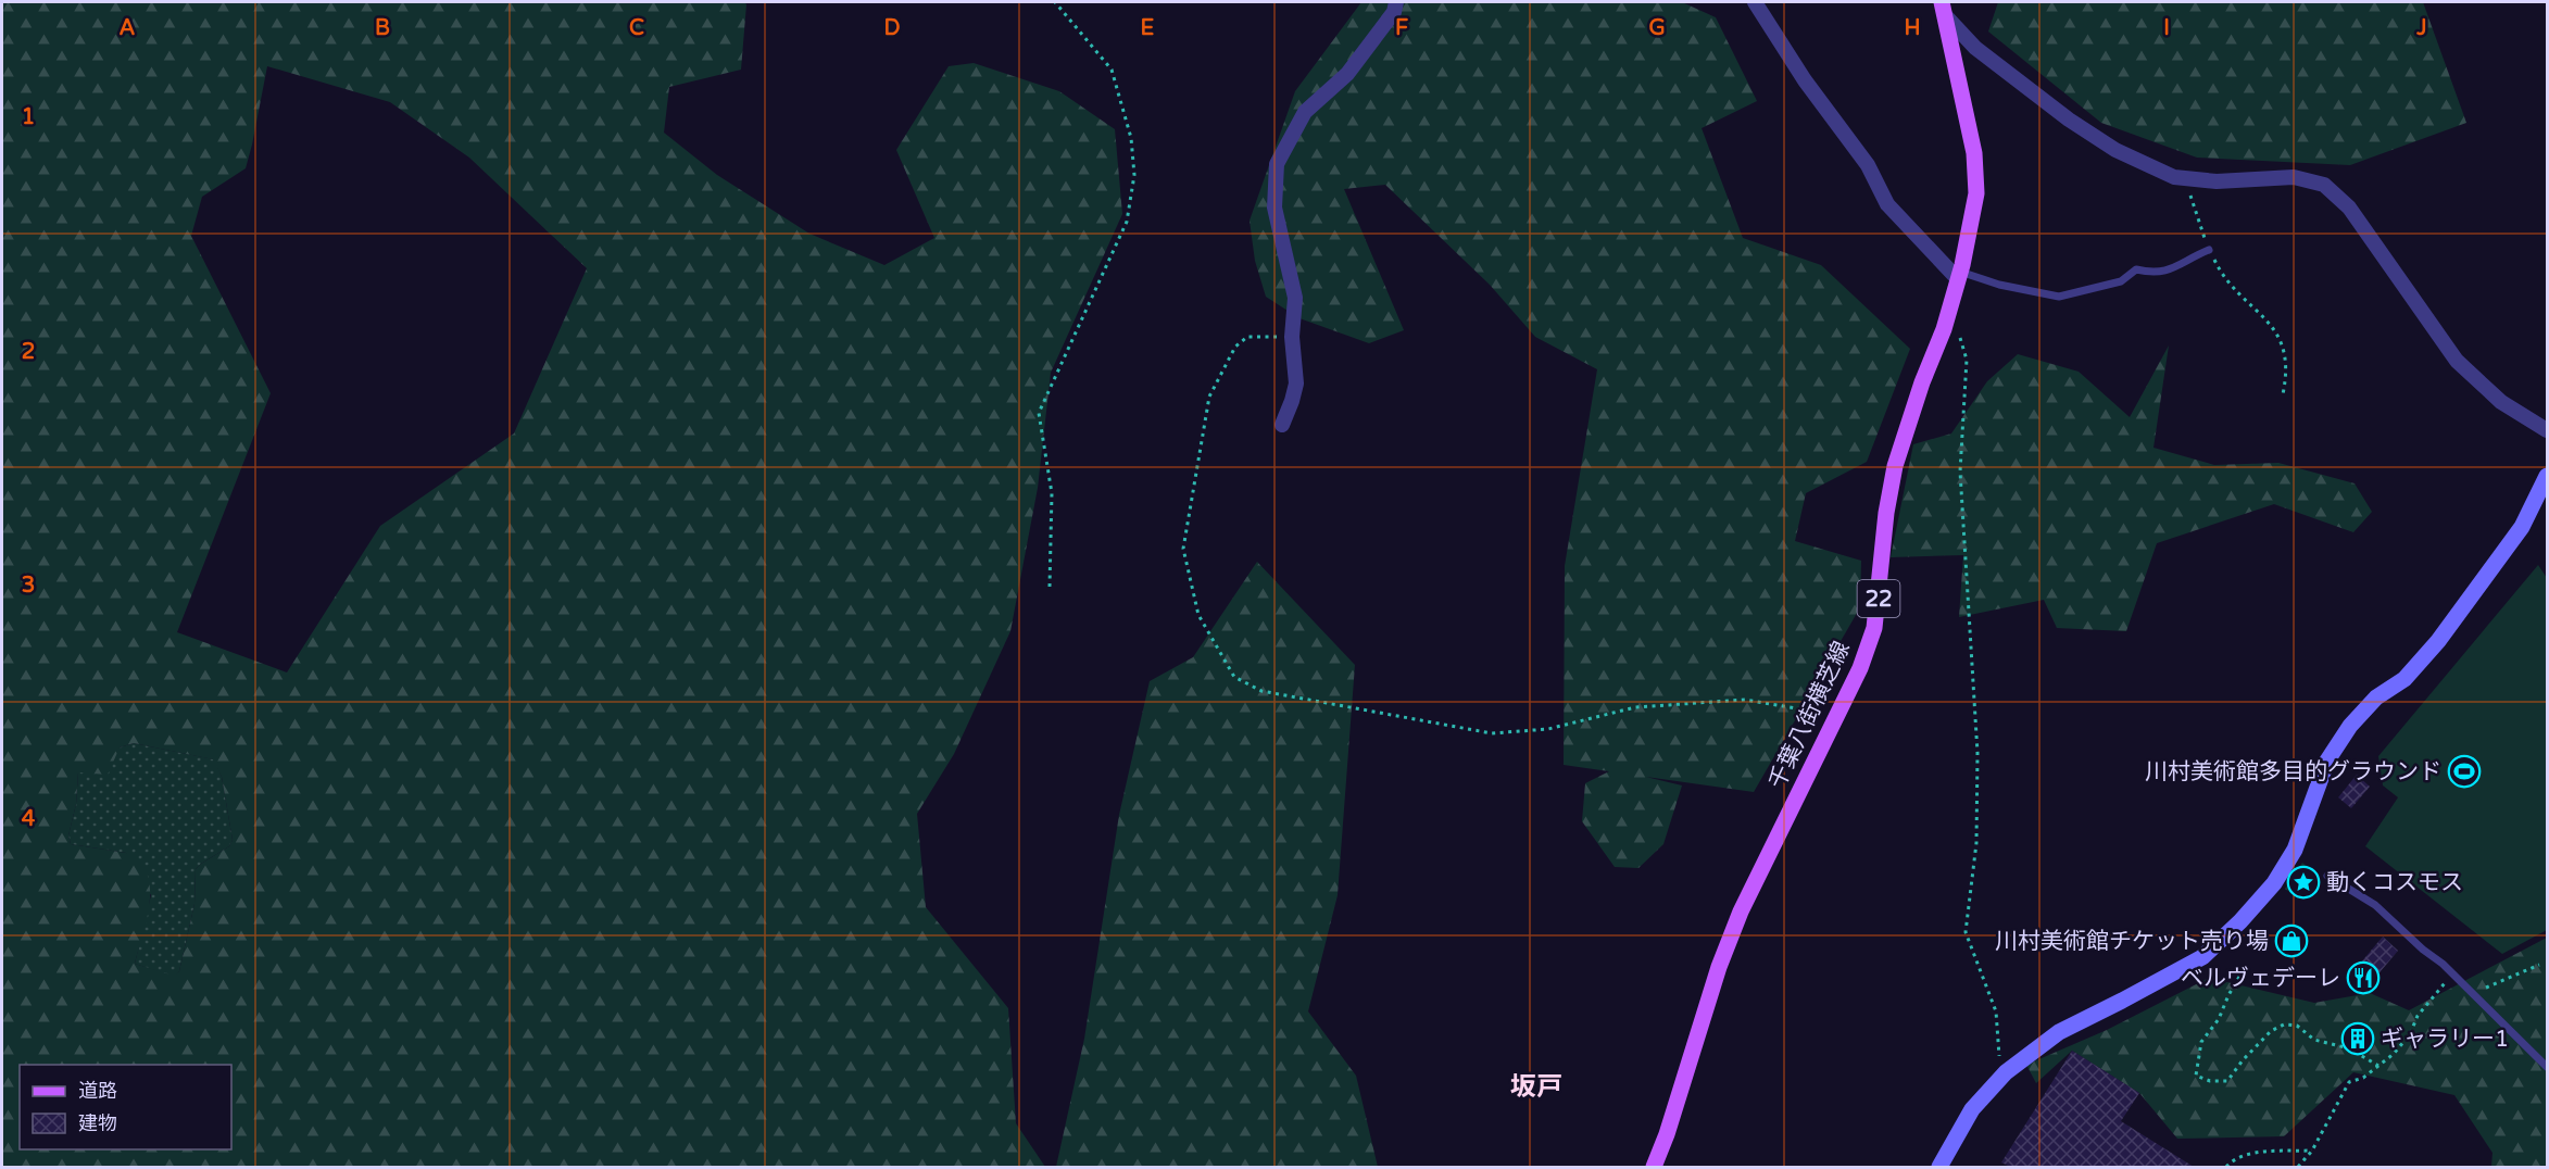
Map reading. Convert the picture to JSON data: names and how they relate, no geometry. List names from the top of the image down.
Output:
{
  "streets": {
    "main road": ["22", "千葉八街横芝線"]
  },
  "districts": ["坂戸"],
  "places": {
    "sports": ["川村美術館多目的グラウンド"],
    "place": ["動くコスモス"],
    "shop": ["川村美術館チケット売り場"],
    "restaurant": ["ベルヴェデーレ"],
    "building": ["ギャラリー1"]
  },
  "legend": ["道路", "建物"],
  "grid": {
    "columns": [
      "A",
      "B",
      "C",
      "D",
      "E",
      "F",
      "G",
      "H",
      "I",
      "J"
    ],
    "rows": [
      "1",
      "2",
      "3",
      "4"
    ]
  }
}
